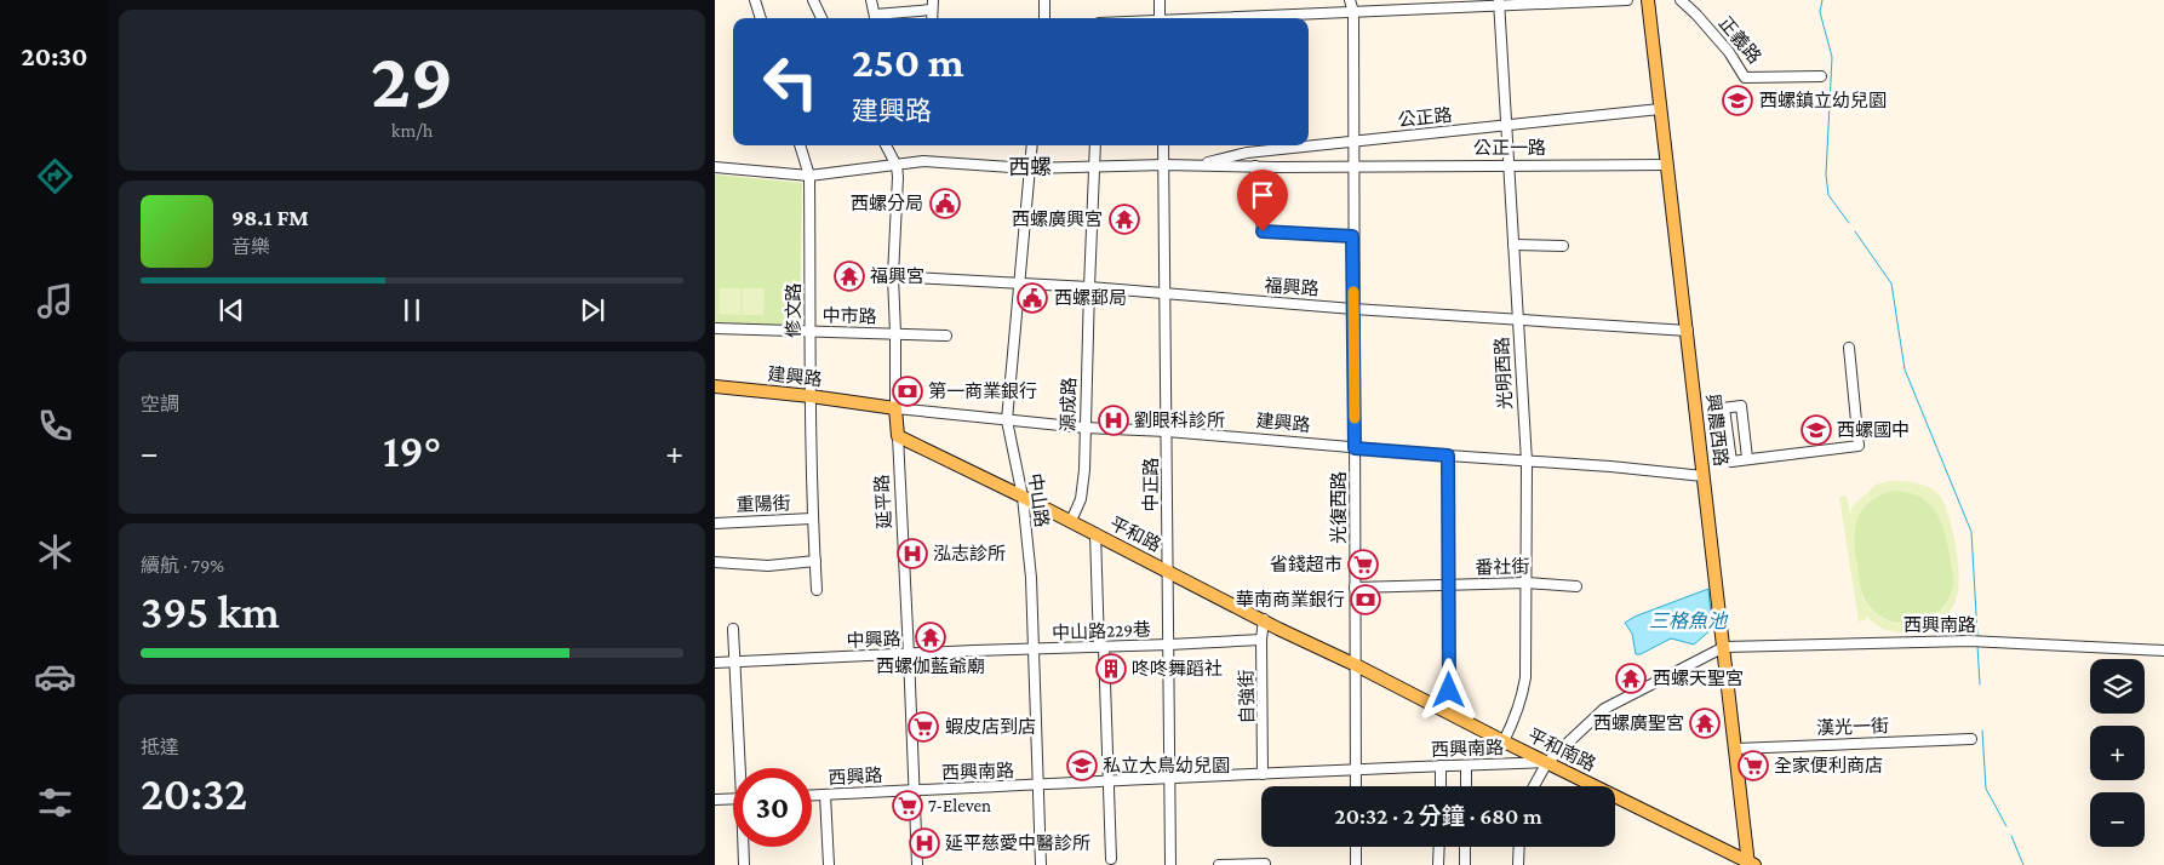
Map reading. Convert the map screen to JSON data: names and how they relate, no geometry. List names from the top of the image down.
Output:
{
  "streets": {
    "main road": [
      "建興路",
      "興農西路",
      "延平路",
      "平和路",
      "平和南路"
    ],
    "street": [
      "正義路",
      "公正路",
      "公正一路",
      "福興路",
      "修文路",
      "中市路",
      "光明西路",
      "源成路",
      "中正路",
      "中山路",
      "重陽街",
      "光復西路",
      "番社街",
      "西興南路",
      "中山路229巷",
      "中興路",
      "自強街",
      "漢光一街",
      "西興路"
    ]
  },
  "crossings": [
    ["公正路", "公正一路"],
    ["公正路", "修文路"],
    ["公正路", "光明西路"],
    ["公正路", "源成路"],
    ["公正路", "興農西路"],
    ["公正路", "中正路"],
    ["公正路", "中山路"],
    ["公正路", "延平路"],
    ["公正路", "光復西路"],
    ["公正一路", "光明西路"],
    ["公正一路", "興農西路"],
    ["公正一路", "光復西路"],
    ["福興路", "光明西路"],
    ["福興路", "源成路"],
    ["福興路", "興農西路"],
    ["福興路", "中正路"],
    ["福興路", "中山路"],
    ["福興路", "延平路"],
    ["福興路", "光復西路"],
    ["修文路", "中市路"],
    ["修文路", "建興路"],
    ["修文路", "重陽街"],
    ["中市路", "延平路"],
    ["光明西路", "建興路"],
    ["光明西路", "番社街"],
    ["光明西路", "平和南路"],
    ["建興路", "源成路"],
    ["建興路", "興農西路"],
    ["建興路", "中正路"],
    ["建興路", "中山路"],
    ["建興路", "延平路"],
    ["建興路", "光復西路"],
    ["源成路", "平和路"],
    ["興農西路", "西興南路"],
    ["興農西路", "漢光一街"],
    ["興農西路", "平和南路"],
    ["中正路", "平和路"],
    ["中正路", "西興南路"],
    ["中正路", "中山路229巷"],
    ["中山路", "平和路"],
    ["中山路", "西興南路"],
    ["中山路", "中山路229巷"],
    ["中山路", "中興路"],
    ["延平路", "平和路"],
    ["延平路", "西興南路"],
    ["延平路", "中興路"],
    ["延平路", "西興路"],
    ["光復西路", "平和路"],
    ["光復西路", "番社街"],
    ["光復西路", "西興南路"],
    ["光復西路", "平和南路"],
    ["平和路", "自強街"],
    ["平和路", "平和南路"],
    ["西興南路", "自強街"],
    ["西興南路", "平和南路"],
    ["西興南路", "西興路"],
    ["中山路229巷", "中興路"],
    ["中山路229巷", "自強街"]
  ],
  "districts": ["西螺"],
  "water": ["三格魚池"],
  "places": {
    "school or university": ["西螺鎮立幼兒園", "西螺國中", "私立大鳥幼兒園"],
    "public building": ["西螺分局", "西螺郵局"],
    "temple": [
      "西螺廣興宮",
      "福興宮",
      "西螺伽藍爺廟",
      "西螺天聖宮",
      "西螺廣聖宮"
    ],
    "bank": ["第一商業銀行", "華南商業銀行"],
    "hospital": ["劉眼科診所", "泓志診所", "延平慈愛中醫診所"],
    "supermarket": [
      "省錢超市",
      "蝦皮店到店",
      "全家便利商店",
      "7-Eleven"
    ],
    "building": ["咚咚舞蹈社"]
  },
  "page": {
    "tabs": "20:30",
    "tile": [
      ["29", "km/h"],
      "空調",
      ["續航 · 79%", "395 km"],
      ["抵達", "20:32"]
    ],
    "turn": ["250 m", "建興路"],
    "song": ["98.1 FM", "音樂"],
    "heat": ["−", "19°", "+"],
    "map_buttons": ["+", "−"],
    "limit": "30",
    "trip": "20:32 · 2 分鐘 · 680 m"
  }
}
